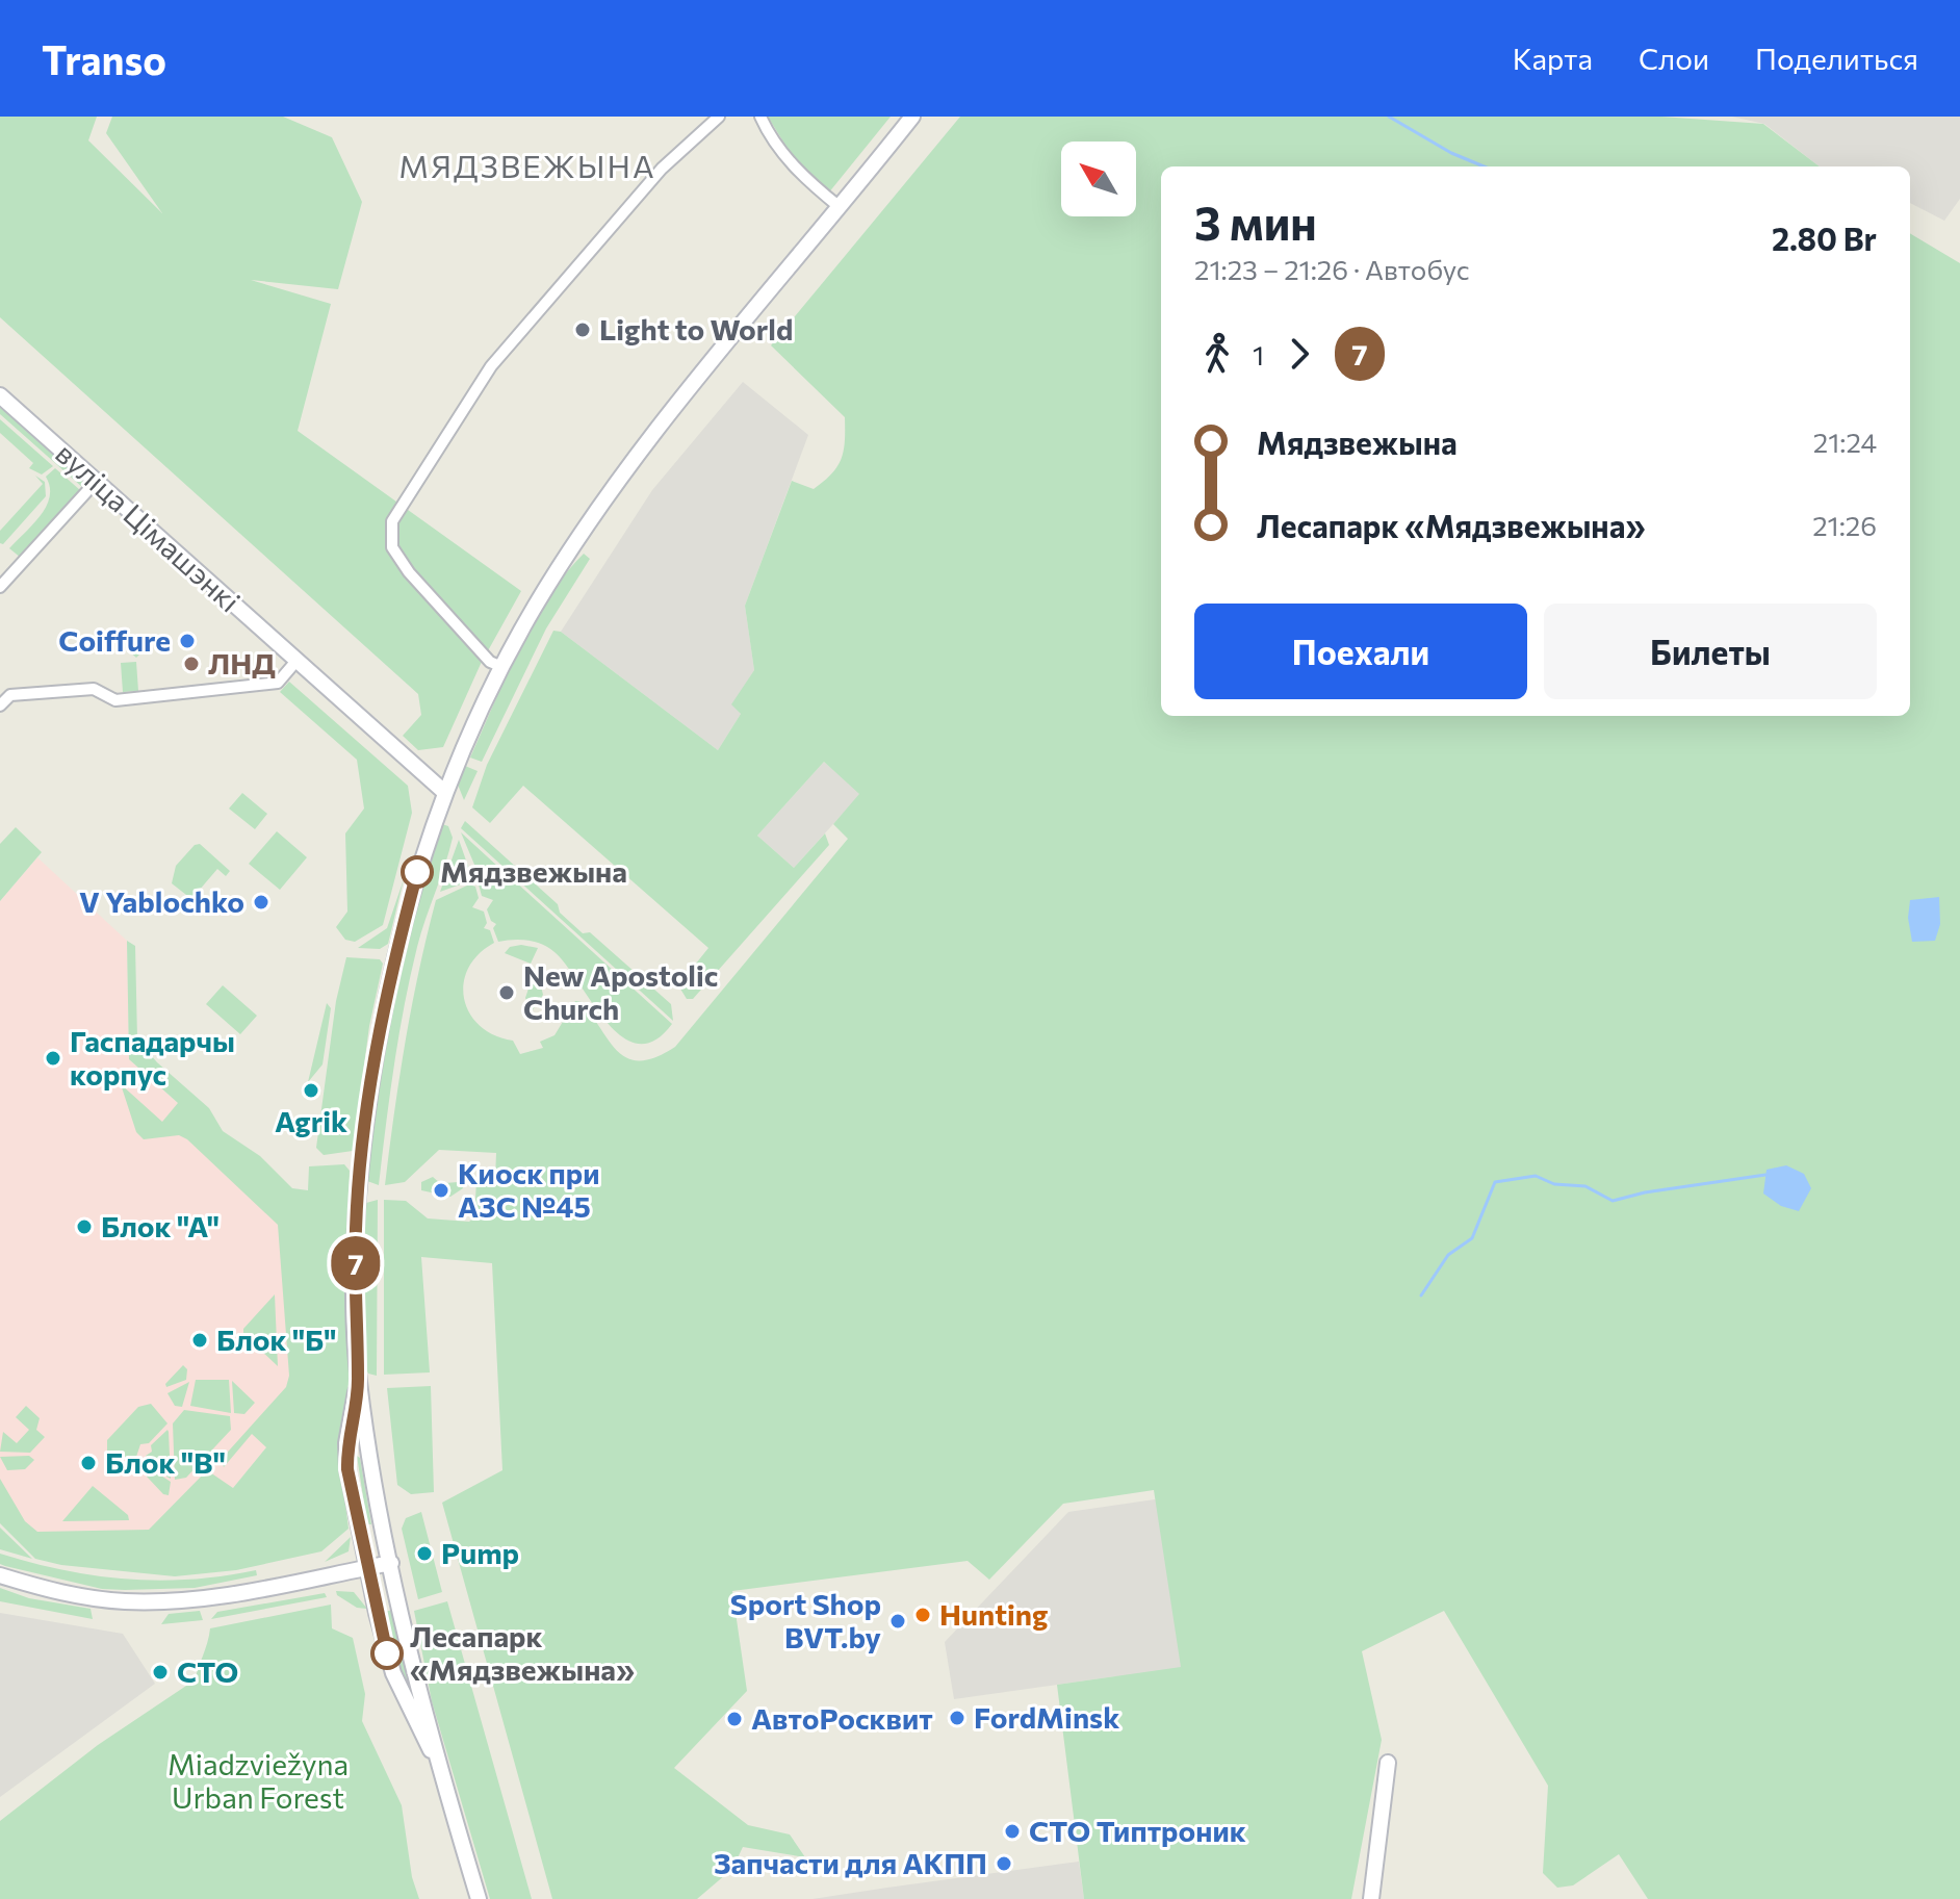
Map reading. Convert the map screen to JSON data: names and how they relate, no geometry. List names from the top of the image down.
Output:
{
  "streets": {
    "main road": ["вуліца Цімашэнкі"]
  },
  "districts": ["МЯДЗВЕЖЫНА"],
  "parks": ["Miadzviežyna Urban Forest"],
  "places": [
    "Light to World",
    "Coiffure",
    "ЛНД",
    "Мядзвежына",
    "V Yablochko",
    "New Apostolic Church",
    "Гаспадарчы корпус",
    "Agrik",
    "Киоск при АЗС №45",
    "Блок \"А\"",
    "Блок \"Б\"",
    "Блок \"В\"",
    "Pump",
    "Hunting",
    "Sport Shop BVT.by",
    "Лесапарк «Мядзвежына»",
    "СТО",
    "FordMinsk",
    "АвтоРосквит",
    "СТО Типтроник",
    "Запчасти для АКПП"
  ],
  "lines": ["bus line 7"],
  "north": "top left",
  "page": {
    "header": "Transo",
    "nav": ["Карта", "Слои", "Поделиться"],
    "on_map": "7",
    "heading": ["3 мин", "21:23 – 21:26 · Автобус", "2.80 Br"],
    "legs": ["1", "7"],
    "list": [
      {
        "name": "Мядзвежына",
        "value": "21:24"
      },
      {
        "name": "Лесапарк «Мядзвежына»",
        "value": "21:26"
      }
    ],
    "buttons": ["Поехали", "Билеты"]
  }
}
